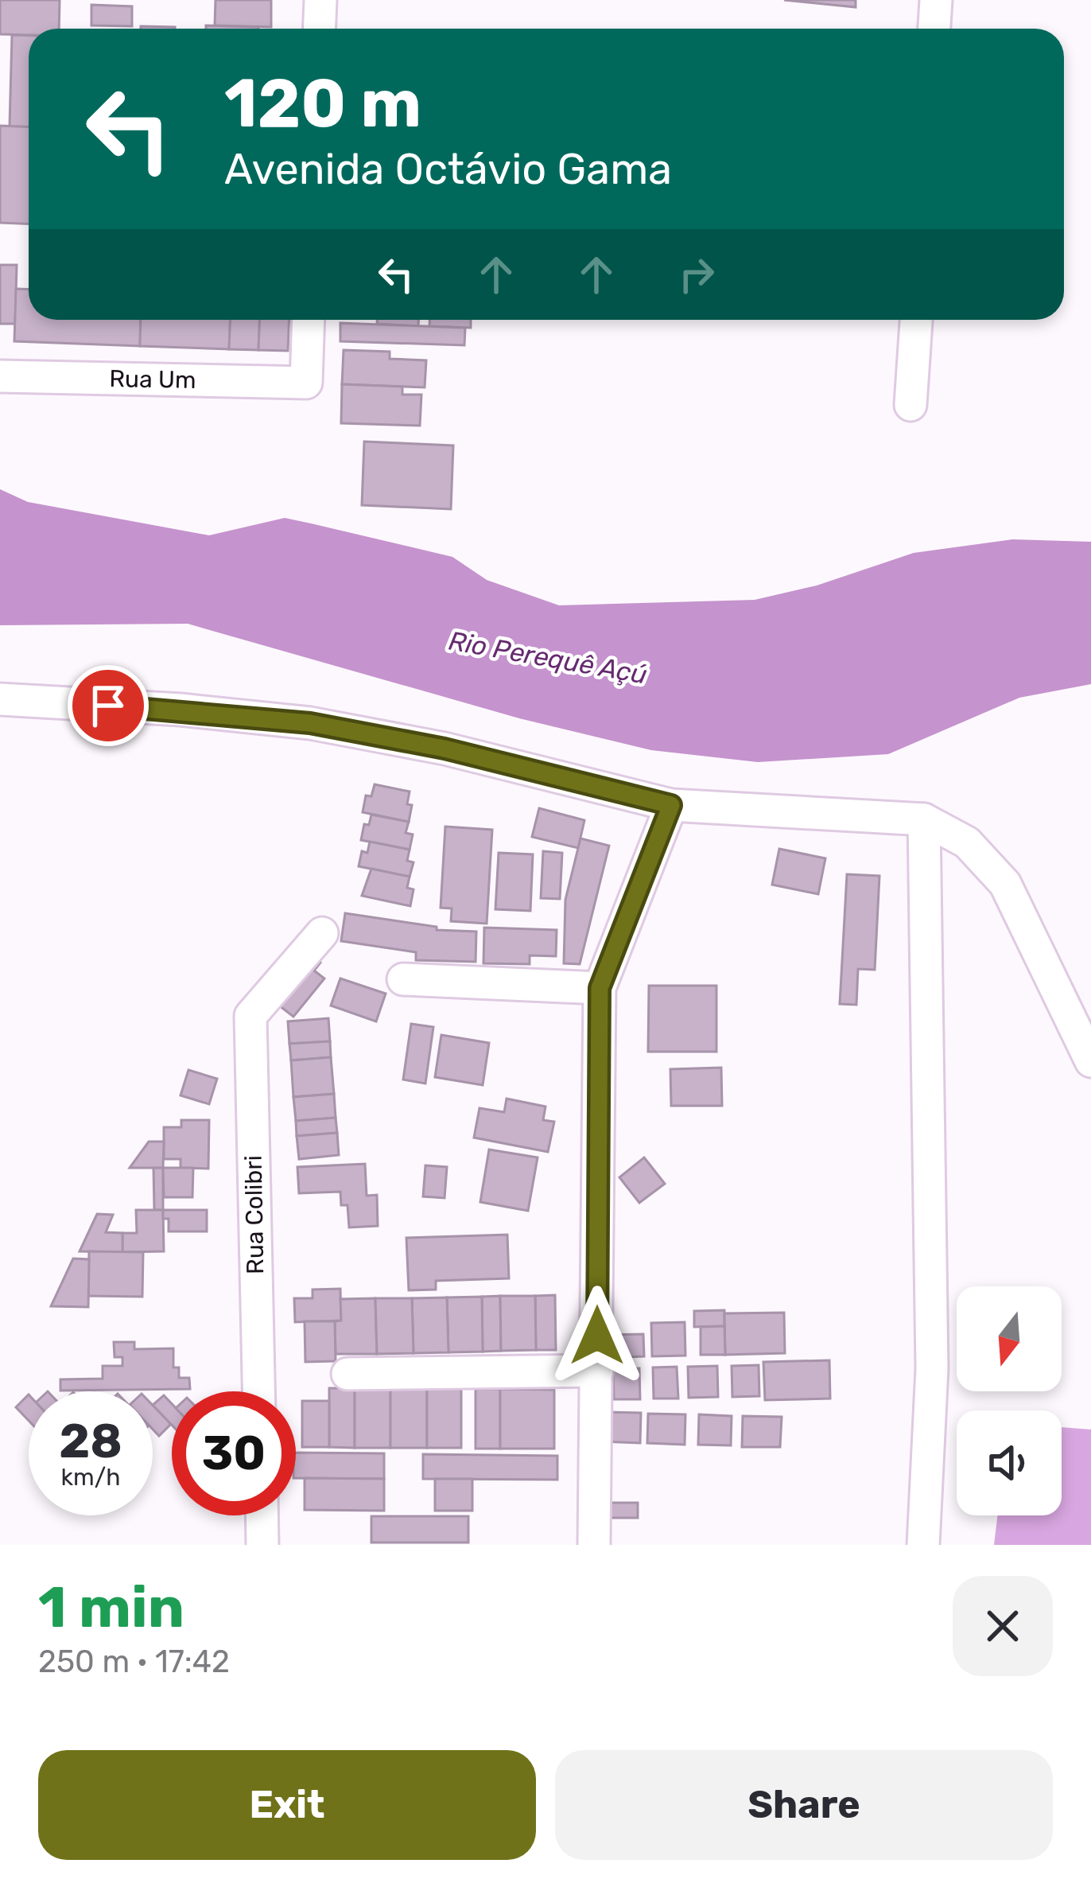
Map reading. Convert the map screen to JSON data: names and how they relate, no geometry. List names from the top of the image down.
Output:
{
  "streets": {
    "street": ["Rua Um", "Rua Colibri"]
  },
  "water": ["Rio Perequê Açú"],
  "north": "bottom",
  "page": {
    "turn": ["120 m", "Avenida Octávio Gama"],
    "speed": "28 km/h",
    "limit": "30",
    "heading": ["1 min", "250 m · 17:42"],
    "buttons": ["Exit", "Share"]
  }
}
